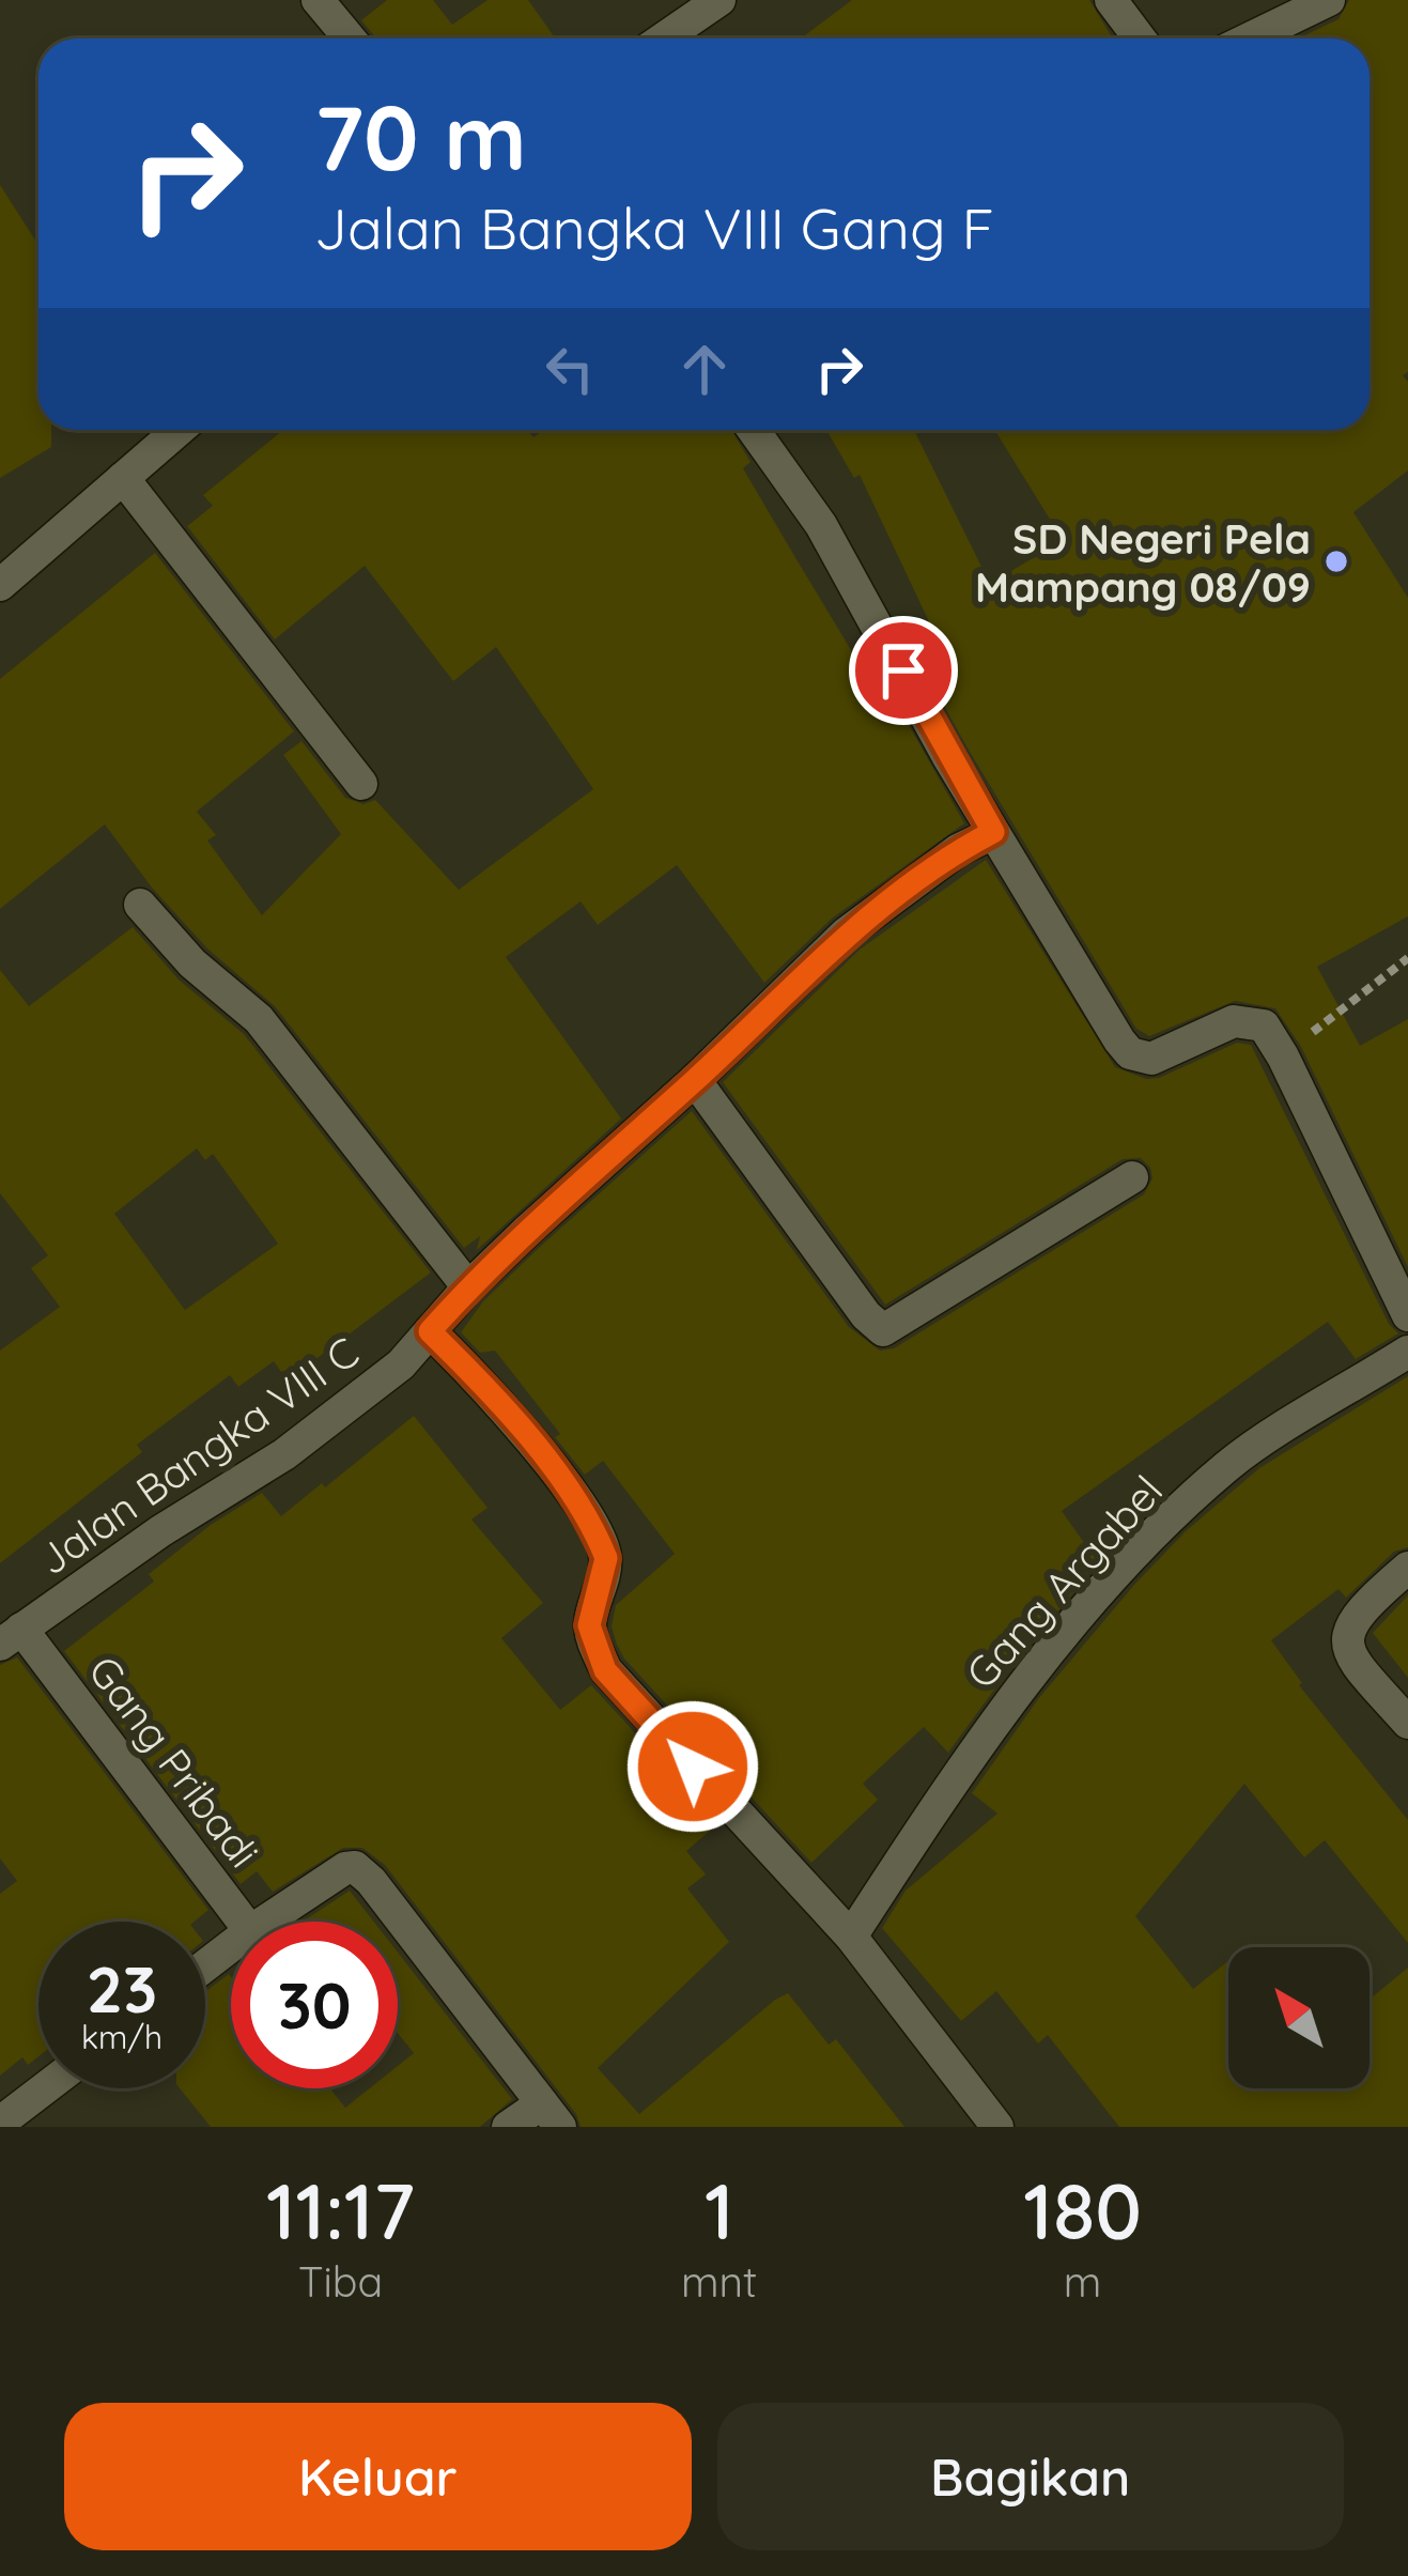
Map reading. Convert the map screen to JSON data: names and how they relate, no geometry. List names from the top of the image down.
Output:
{
  "streets": {
    "street": ["Jalan Bangka VIII C", "Gang Argabel", "Gang Pribadi"]
  },
  "crossings": [
    ["Jalan Bangka VIII C", "Gang Pribadi"]
  ],
  "places": ["SD Negeri Pela Mampang 08/09"],
  "north": "top left",
  "page": {
    "turn": ["70 m", "Jalan Bangka VIII Gang F"],
    "speed": "23 km/h",
    "limit": "30",
    "eta": [
      "11:17",
      "Tiba",
      "1",
      "mnt",
      "180",
      "m"
    ],
    "buttons": ["Keluar", "Bagikan"]
  }
}
